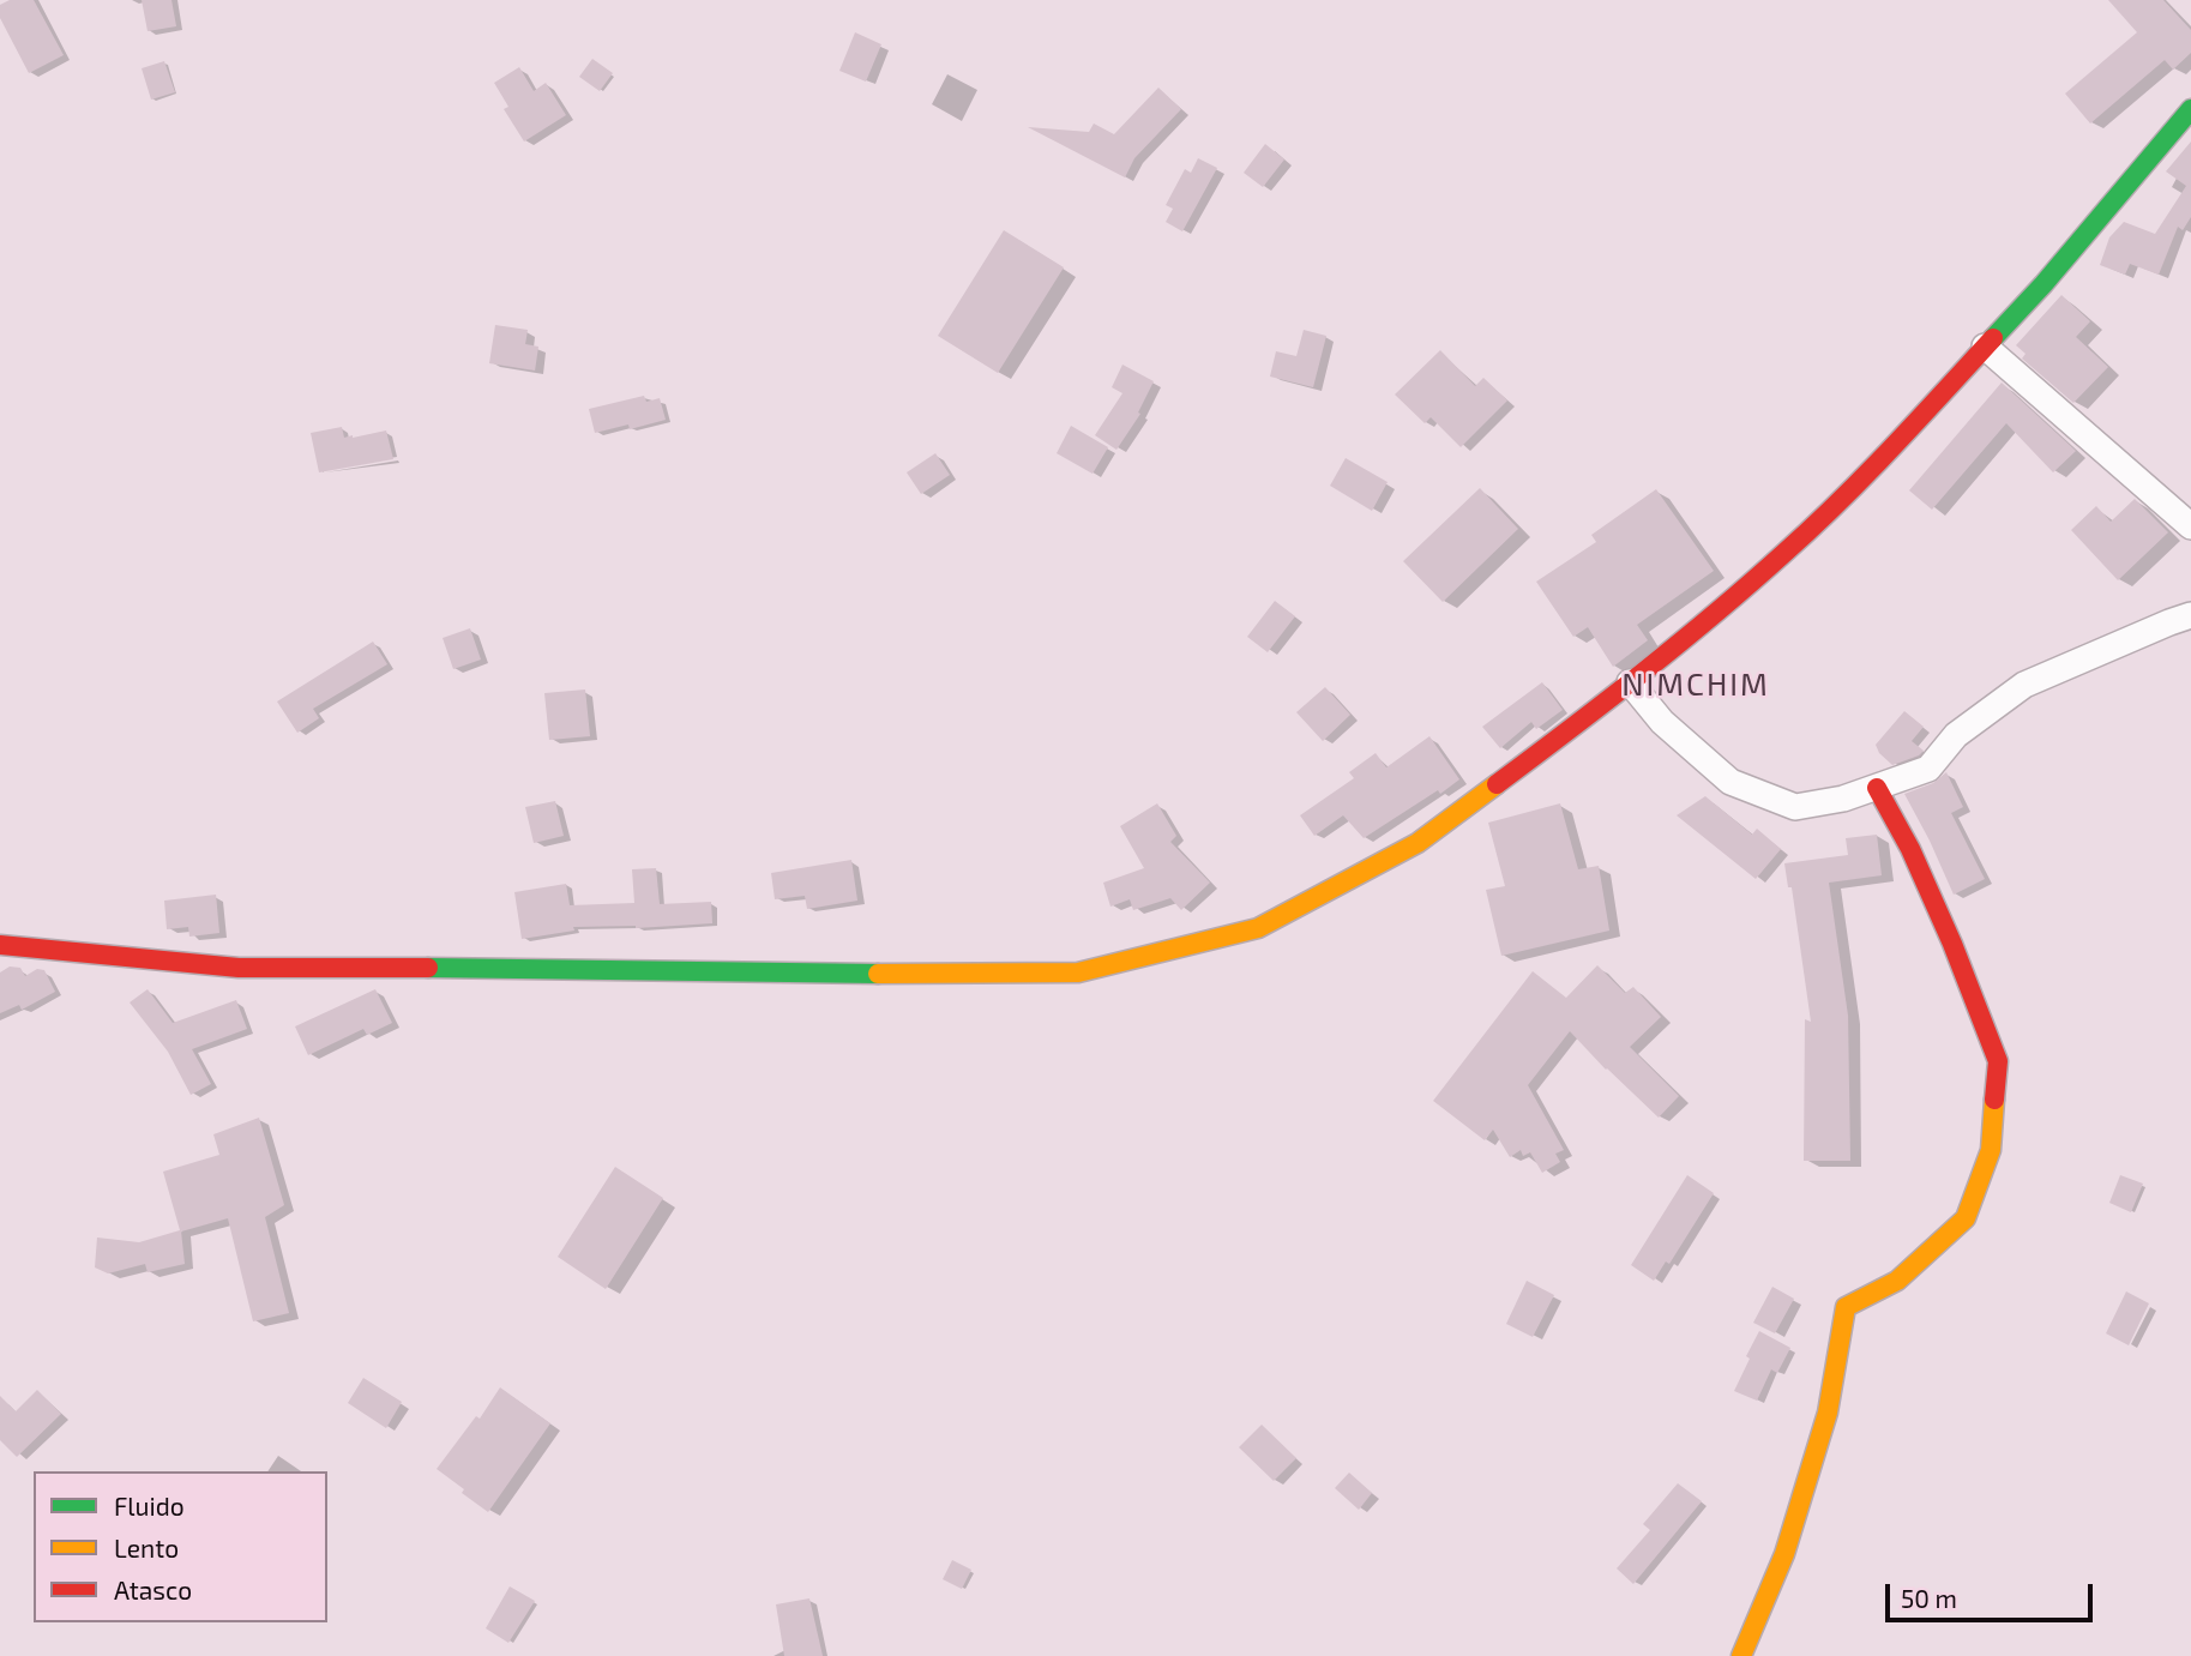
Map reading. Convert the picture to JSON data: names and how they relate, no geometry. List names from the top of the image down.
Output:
{
  "districts": ["NIMCHIM"],
  "legend": ["Fluido", "Lento", "Atasco"],
  "scale_bar": "50 m"
}
